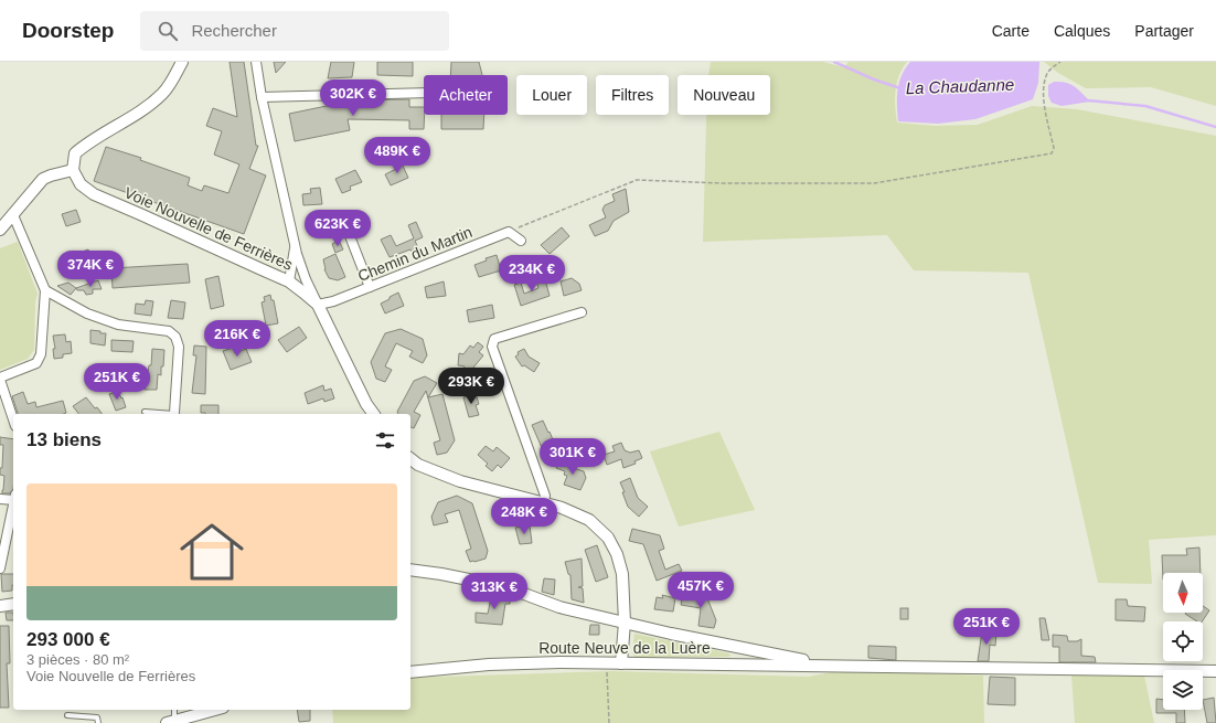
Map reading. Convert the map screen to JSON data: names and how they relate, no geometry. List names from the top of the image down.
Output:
{
  "streets": {
    "street": ["Voie Nouvelle de Ferrières", "Chemin du Martin", "Route Neuve de la Luère"]
  },
  "crossings": [
    ["Voie Nouvelle de Ferrières", "Chemin du Martin"]
  ],
  "water": ["La Chaudanne"],
  "north": "bottom",
  "page": {
    "header": "Doorstep",
    "search": "Rechercher",
    "nav": ["Carte", "Calques", "Partager"],
    "chip": [
      "Acheter",
      "Louer",
      "Filtres",
      "Nouveau"
    ],
    "price": [
      "302K €",
      "489K €",
      "623K €",
      "374K €",
      "234K €",
      "216K €",
      "251K €",
      "293K €",
      "301K €",
      "248K €",
      "457K €",
      "313K €",
      "251K €"
    ],
    "heading": "13 biens",
    "list": [
      {
        "name": "293 000 €",
        "note": "3 pièces · 80 m² · Voie Nouvelle de Ferrières"
      }
    ]
  }
}
